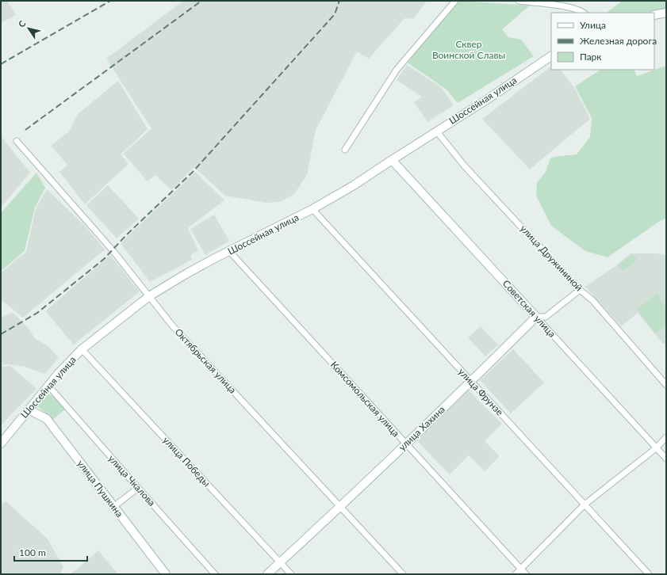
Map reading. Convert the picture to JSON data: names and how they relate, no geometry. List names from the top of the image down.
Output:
{
  "streets": {
    "street": [
      "Шоссейная улица",
      "улица Дружининой",
      "Советская улица",
      "Октябрьская улица",
      "улица Фрунзе",
      "Комсомольская улица",
      "улица Хахина",
      "улица Победы",
      "улица Чкалова",
      "улица Пушкина"
    ]
  },
  "crossings": [
    ["Шоссейная улица", "улица Дружининой"],
    ["Шоссейная улица", "Советская улица"],
    ["Шоссейная улица", "Октябрьская улица"],
    ["Шоссейная улица", "улица Фрунзе"],
    ["Шоссейная улица", "Комсомольская улица"],
    ["Шоссейная улица", "улица Победы"],
    ["Шоссейная улица", "улица Чкалова"],
    ["Шоссейная улица", "улица Пушкина"],
    ["улица Дружининой", "улица Хахина"],
    ["Советская улица", "улица Хахина"],
    ["Октябрьская улица", "улица Хахина"],
    ["улица Фрунзе", "улица Хахина"],
    ["Комсомольская улица", "улица Хахина"],
    ["улица Хахина", "улица Победы"]
  ],
  "parks": ["Сквер Воинской Славы"],
  "legend": ["Улица", "Железная дорога", "Парк"],
  "scale_bar": "100 m",
  "north": "top left"
}
